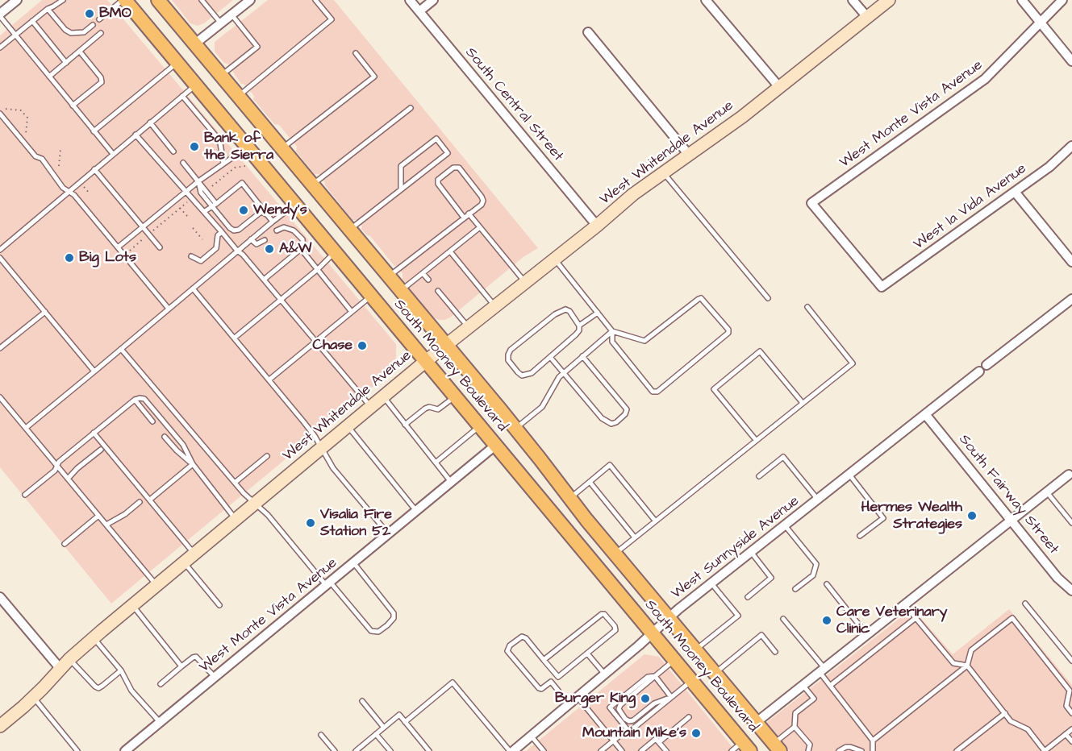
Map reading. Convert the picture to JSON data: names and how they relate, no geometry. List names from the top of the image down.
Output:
{
  "streets": {
    "main road": ["South Mooney Boulevard"],
    "street": [
      "South Central Street",
      "West Monte Vista Avenue",
      "West Whitendale Avenue",
      "West la Vida Avenue",
      "South Fairway Street",
      "West Sunnyside Avenue"
    ]
  },
  "crossings": [
    ["South Central Street", "West Whitendale Avenue"],
    ["West Monte Vista Avenue", "West la Vida Avenue"],
    ["West Monte Vista Avenue", "South Mooney Boulevard"],
    ["West Whitendale Avenue", "South Mooney Boulevard"],
    ["South Mooney Boulevard", "West Sunnyside Avenue"],
    ["South Fairway Street", "West Sunnyside Avenue"]
  ],
  "places": [
    "BMO",
    "Bank of the Sierra",
    "Wendy's",
    "A&W",
    "Big Lots",
    "Chase",
    "Hermes Wealth Strategies",
    "Visalia Fire Station 52",
    "Care Veterinary Clinic",
    "Burger King",
    "Mountain Mike's"
  ]
}
